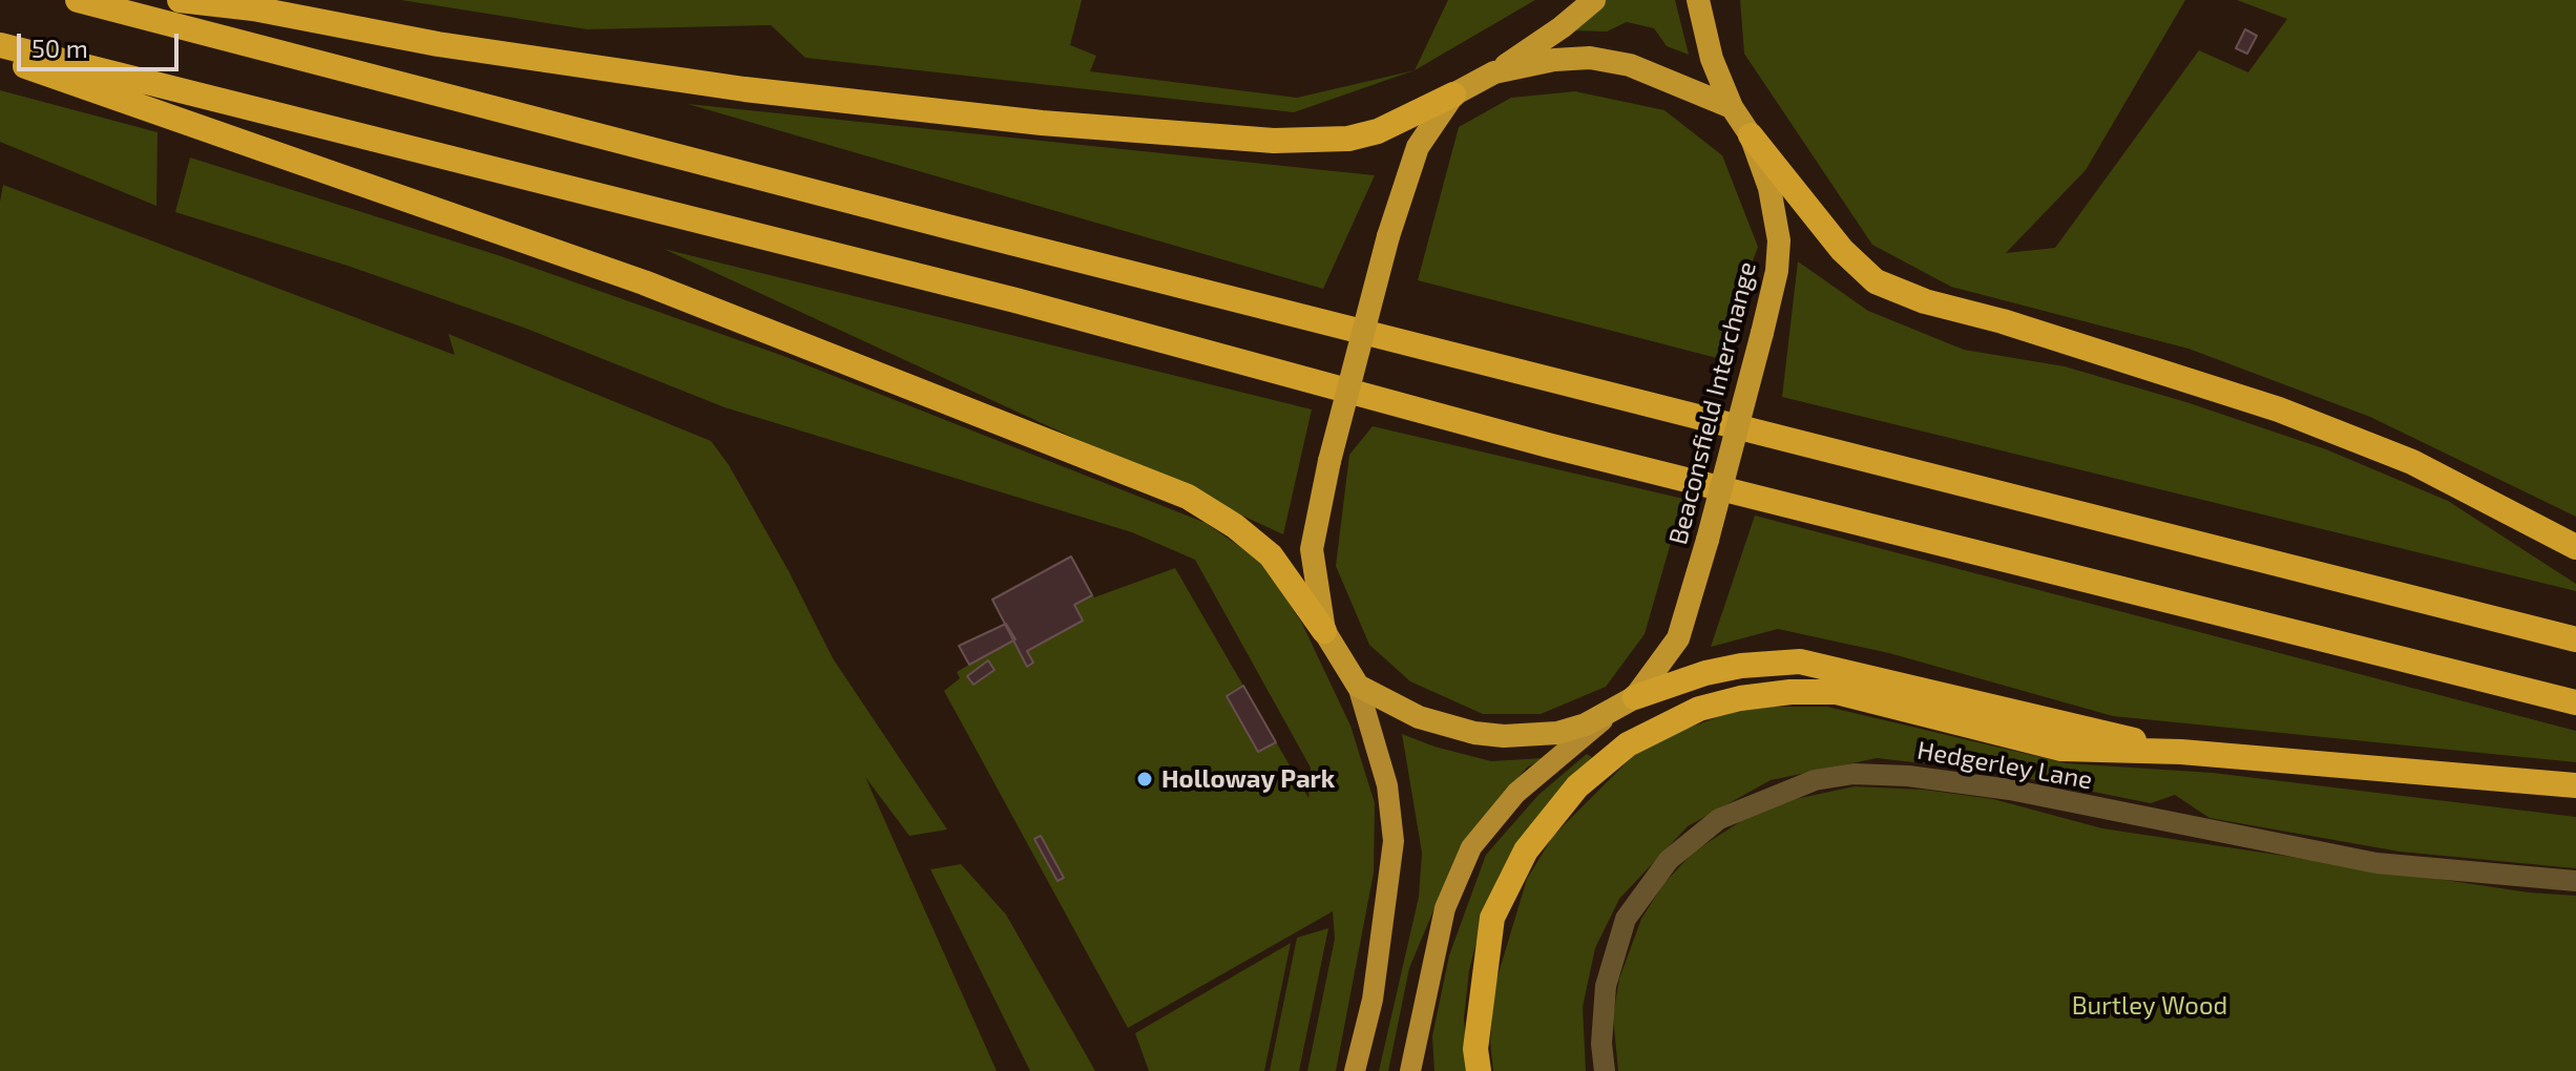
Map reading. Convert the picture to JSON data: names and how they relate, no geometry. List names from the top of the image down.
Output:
{
  "streets": {
    "highway": ["Beaconsfield Interchange"],
    "street": ["Hedgerley Lane"]
  },
  "parks": ["Burtley Wood"],
  "places": ["Holloway Park"],
  "scale_bar": "50 m"
}
